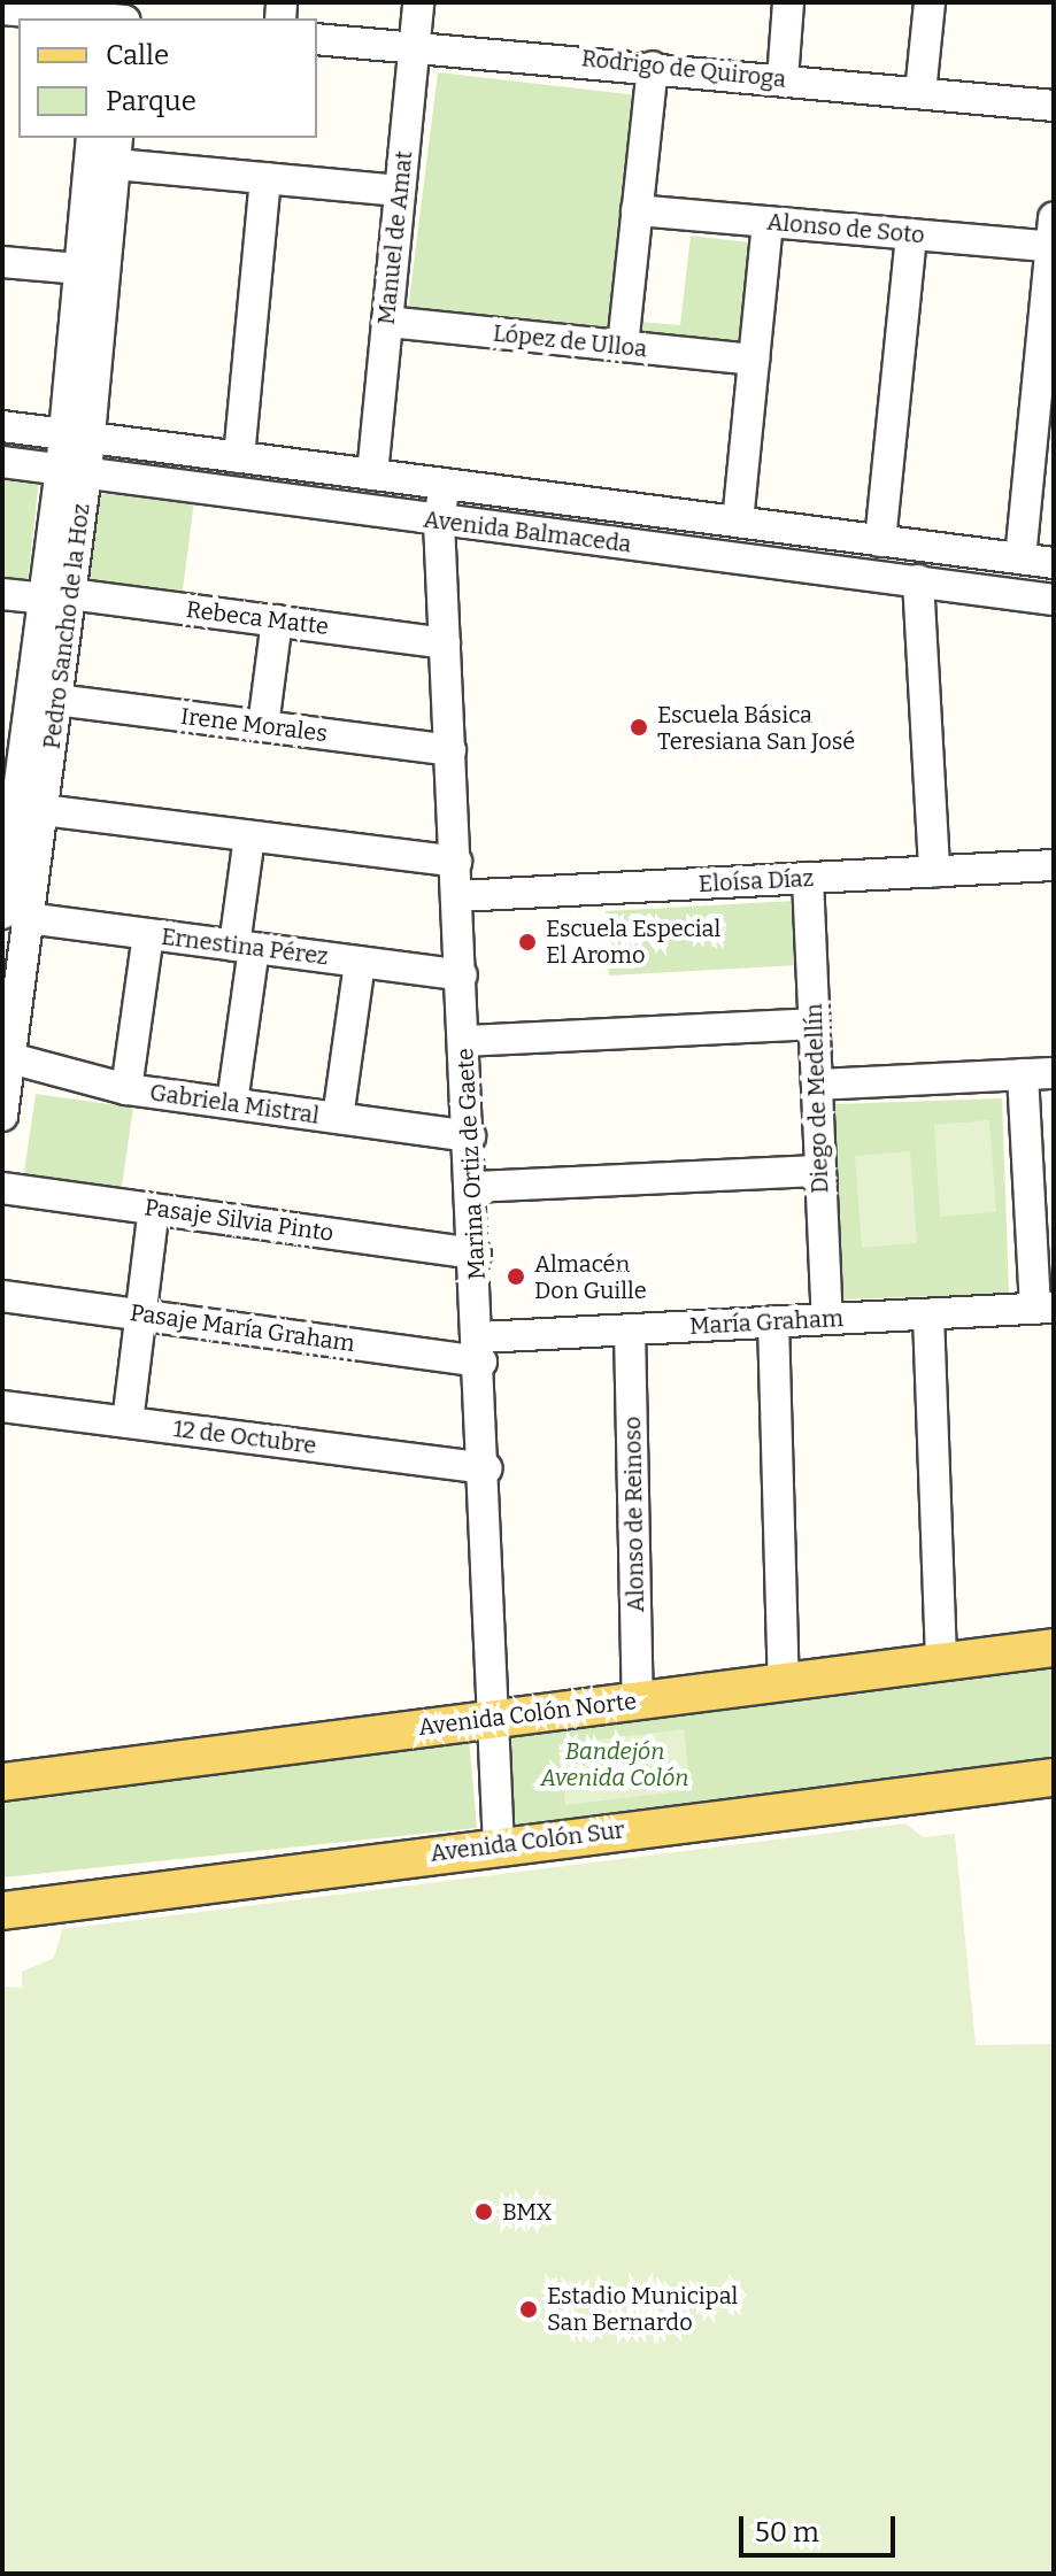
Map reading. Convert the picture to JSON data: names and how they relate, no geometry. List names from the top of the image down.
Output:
{
  "streets": {
    "main road": ["Avenida Colón Norte", "Avenida Colón Sur"],
    "street": [
      "Rodrigo de Quiroga",
      "Alonso de Soto",
      "Manuel de Amat",
      "López de Ulloa",
      "Avenida Balmaceda",
      "Rebeca Matte",
      "Pedro Sancho de la Hoz",
      "Irene Morales",
      "Eloísa Díaz",
      "Ernestina Pérez",
      "Diego de Medellín",
      "Gabriela Mistral",
      "Marina Ortiz de Gaete",
      "Pasaje Silvia Pinto",
      "María Graham",
      "Pasaje María Graham",
      "12 de Octubre",
      "Alonso de Reinoso"
    ]
  },
  "crossings": [
    ["Rodrigo de Quiroga", "Manuel de Amat"],
    ["Manuel de Amat", "López de Ulloa"],
    ["Manuel de Amat", "Avenida Balmaceda"],
    ["Avenida Balmaceda", "Pedro Sancho de la Hoz"],
    ["Avenida Balmaceda", "Marina Ortiz de Gaete"],
    ["Rebeca Matte", "Pedro Sancho de la Hoz"],
    ["Rebeca Matte", "Marina Ortiz de Gaete"],
    ["Pedro Sancho de la Hoz", "Irene Morales"],
    ["Pedro Sancho de la Hoz", "Ernestina Pérez"],
    ["Pedro Sancho de la Hoz", "Gabriela Mistral"],
    ["Irene Morales", "Marina Ortiz de Gaete"],
    ["Eloísa Díaz", "Diego de Medellín"],
    ["Eloísa Díaz", "Marina Ortiz de Gaete"],
    ["Ernestina Pérez", "Marina Ortiz de Gaete"],
    ["Diego de Medellín", "María Graham"],
    ["Gabriela Mistral", "Marina Ortiz de Gaete"],
    ["Marina Ortiz de Gaete", "Pasaje Silvia Pinto"],
    ["Marina Ortiz de Gaete", "María Graham"],
    ["Marina Ortiz de Gaete", "Pasaje María Graham"],
    ["Marina Ortiz de Gaete", "12 de Octubre"],
    ["Marina Ortiz de Gaete", "Avenida Colón Norte"],
    ["Marina Ortiz de Gaete", "Avenida Colón Sur"],
    ["María Graham", "Pasaje María Graham"],
    ["María Graham", "Alonso de Reinoso"],
    ["Alonso de Reinoso", "Avenida Colón Norte"]
  ],
  "parks": ["Bandejón Avenida Colón"],
  "places": [
    "Escuela Básica Teresiana San José",
    "Escuela Especial El Aromo",
    "Almacén Don Guille",
    "BMX",
    "Estadio Municipal San Bernardo"
  ],
  "legend": ["Calle", "Parque"],
  "scale_bar": "50 m"
}
